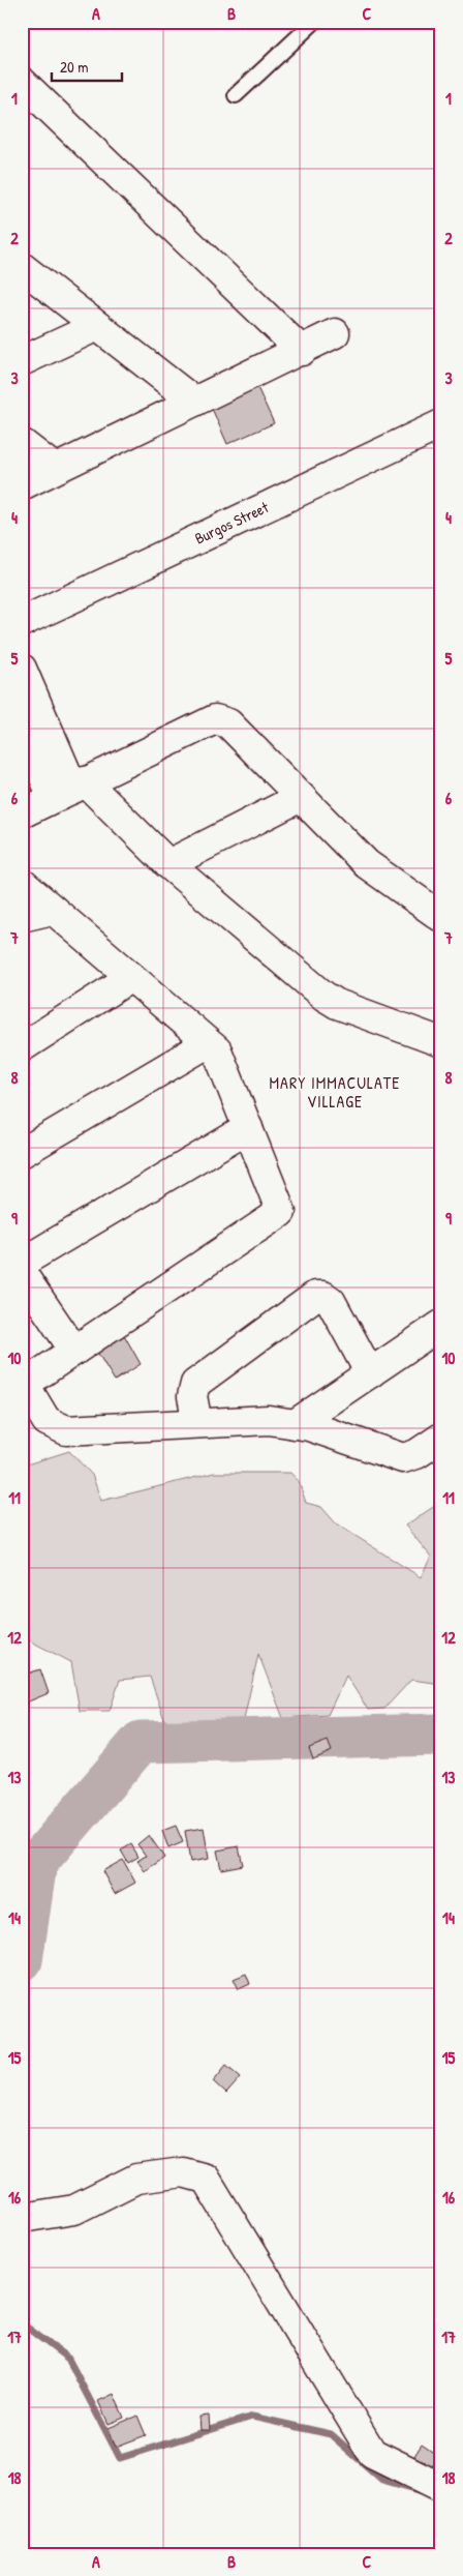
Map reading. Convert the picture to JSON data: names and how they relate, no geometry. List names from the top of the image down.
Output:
{
  "streets": {
    "street": ["Burgos Street"]
  },
  "districts": ["MARY IMMACULATE VILLAGE"],
  "scale_bar": "20 m",
  "grid": {
    "columns": ["A", "B", "C"],
    "rows": [
      "1",
      "2",
      "3",
      "4",
      "5",
      "6",
      "7",
      "8",
      "9",
      "10",
      "11",
      "12",
      "13",
      "14",
      "15",
      "16",
      "17",
      "18"
    ]
  }
}
